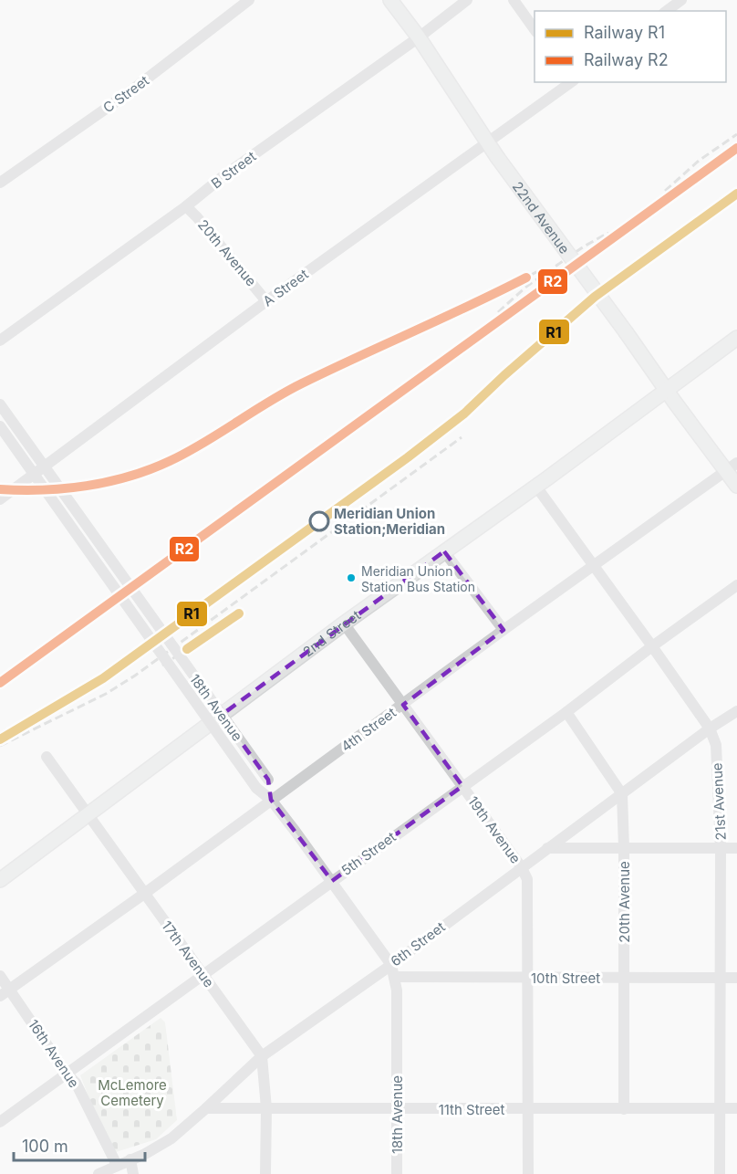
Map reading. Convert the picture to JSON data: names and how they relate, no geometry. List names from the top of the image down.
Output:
{
  "streets": {
    "main road": ["22nd Avenue", "2nd Street"],
    "street": [
      "C Street",
      "B Street",
      "20th Avenue",
      "A Street",
      "18th Avenue",
      "4th Street",
      "21st Avenue",
      "19th Avenue",
      "5th Street",
      "6th Street",
      "17th Avenue",
      "10th Street",
      "16th Avenue",
      "11th Street"
    ]
  },
  "crossings": [
    ["B Street", "22nd Avenue"],
    ["B Street", "20th Avenue"],
    ["22nd Avenue", "A Street"],
    ["22nd Avenue", "2nd Street"],
    ["22nd Avenue", "4th Street"],
    ["20th Avenue", "A Street"],
    ["20th Avenue", "6th Street"],
    ["20th Avenue", "10th Street"],
    ["20th Avenue", "11th Street"],
    ["2nd Street", "21st Avenue"],
    ["2nd Street", "19th Avenue"],
    ["2nd Street", "17th Avenue"],
    ["18th Avenue", "4th Street"],
    ["18th Avenue", "5th Street"],
    ["18th Avenue", "6th Street"],
    ["18th Avenue", "10th Street"],
    ["18th Avenue", "11th Street"],
    ["4th Street", "21st Avenue"],
    ["4th Street", "19th Avenue"],
    ["4th Street", "17th Avenue"],
    ["4th Street", "16th Avenue"],
    ["21st Avenue", "5th Street"],
    ["21st Avenue", "6th Street"],
    ["21st Avenue", "10th Street"],
    ["21st Avenue", "11th Street"],
    ["19th Avenue", "5th Street"],
    ["19th Avenue", "6th Street"],
    ["19th Avenue", "10th Street"],
    ["19th Avenue", "11th Street"],
    ["5th Street", "17th Avenue"],
    ["5th Street", "16th Avenue"],
    ["6th Street", "17th Avenue"],
    ["6th Street", "16th Avenue"],
    ["6th Street", "11th Street"],
    ["17th Avenue", "11th Street"]
  ],
  "parks": ["McLemore Cemetery"],
  "places": ["Meridian Union Station;Meridian", "Meridian Union Station Bus Station"],
  "lines": ["rail line R2", "rail line R1"],
  "legend": ["Railway R1", "Railway R2"],
  "scale_bar": "100 m"
}
